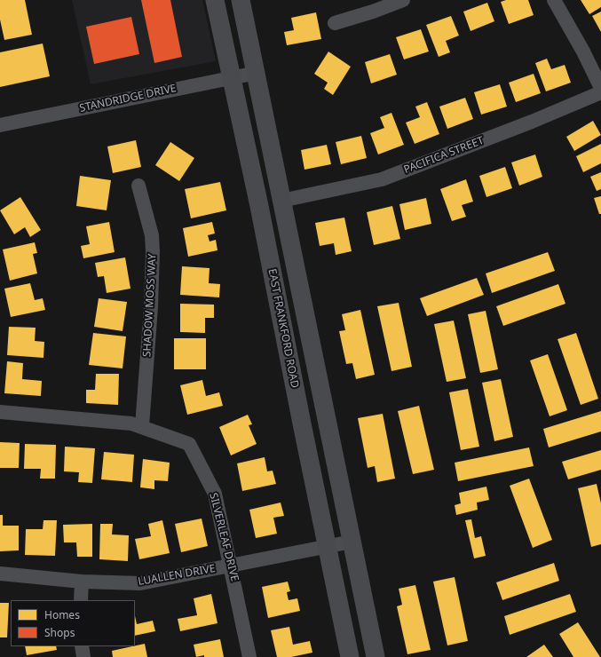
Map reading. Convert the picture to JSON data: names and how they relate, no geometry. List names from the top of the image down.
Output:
{
  "streets": {
    "main road": ["EAST FRANKFORD ROAD"],
    "street": [
      "STANDRIDGE DRIVE",
      "PACIFICA STREET",
      "SHADOW MOSS WAY",
      "SILVERLEAF DRIVE",
      "LUALLEN DRIVE"
    ]
  },
  "crossings": [
    ["STANDRIDGE DRIVE", "EAST FRANKFORD ROAD"],
    ["SHADOW MOSS WAY", "SILVERLEAF DRIVE"],
    ["EAST FRANKFORD ROAD", "LUALLEN DRIVE"],
    ["SILVERLEAF DRIVE", "LUALLEN DRIVE"]
  ],
  "legend": ["Homes", "Shops"]
}
